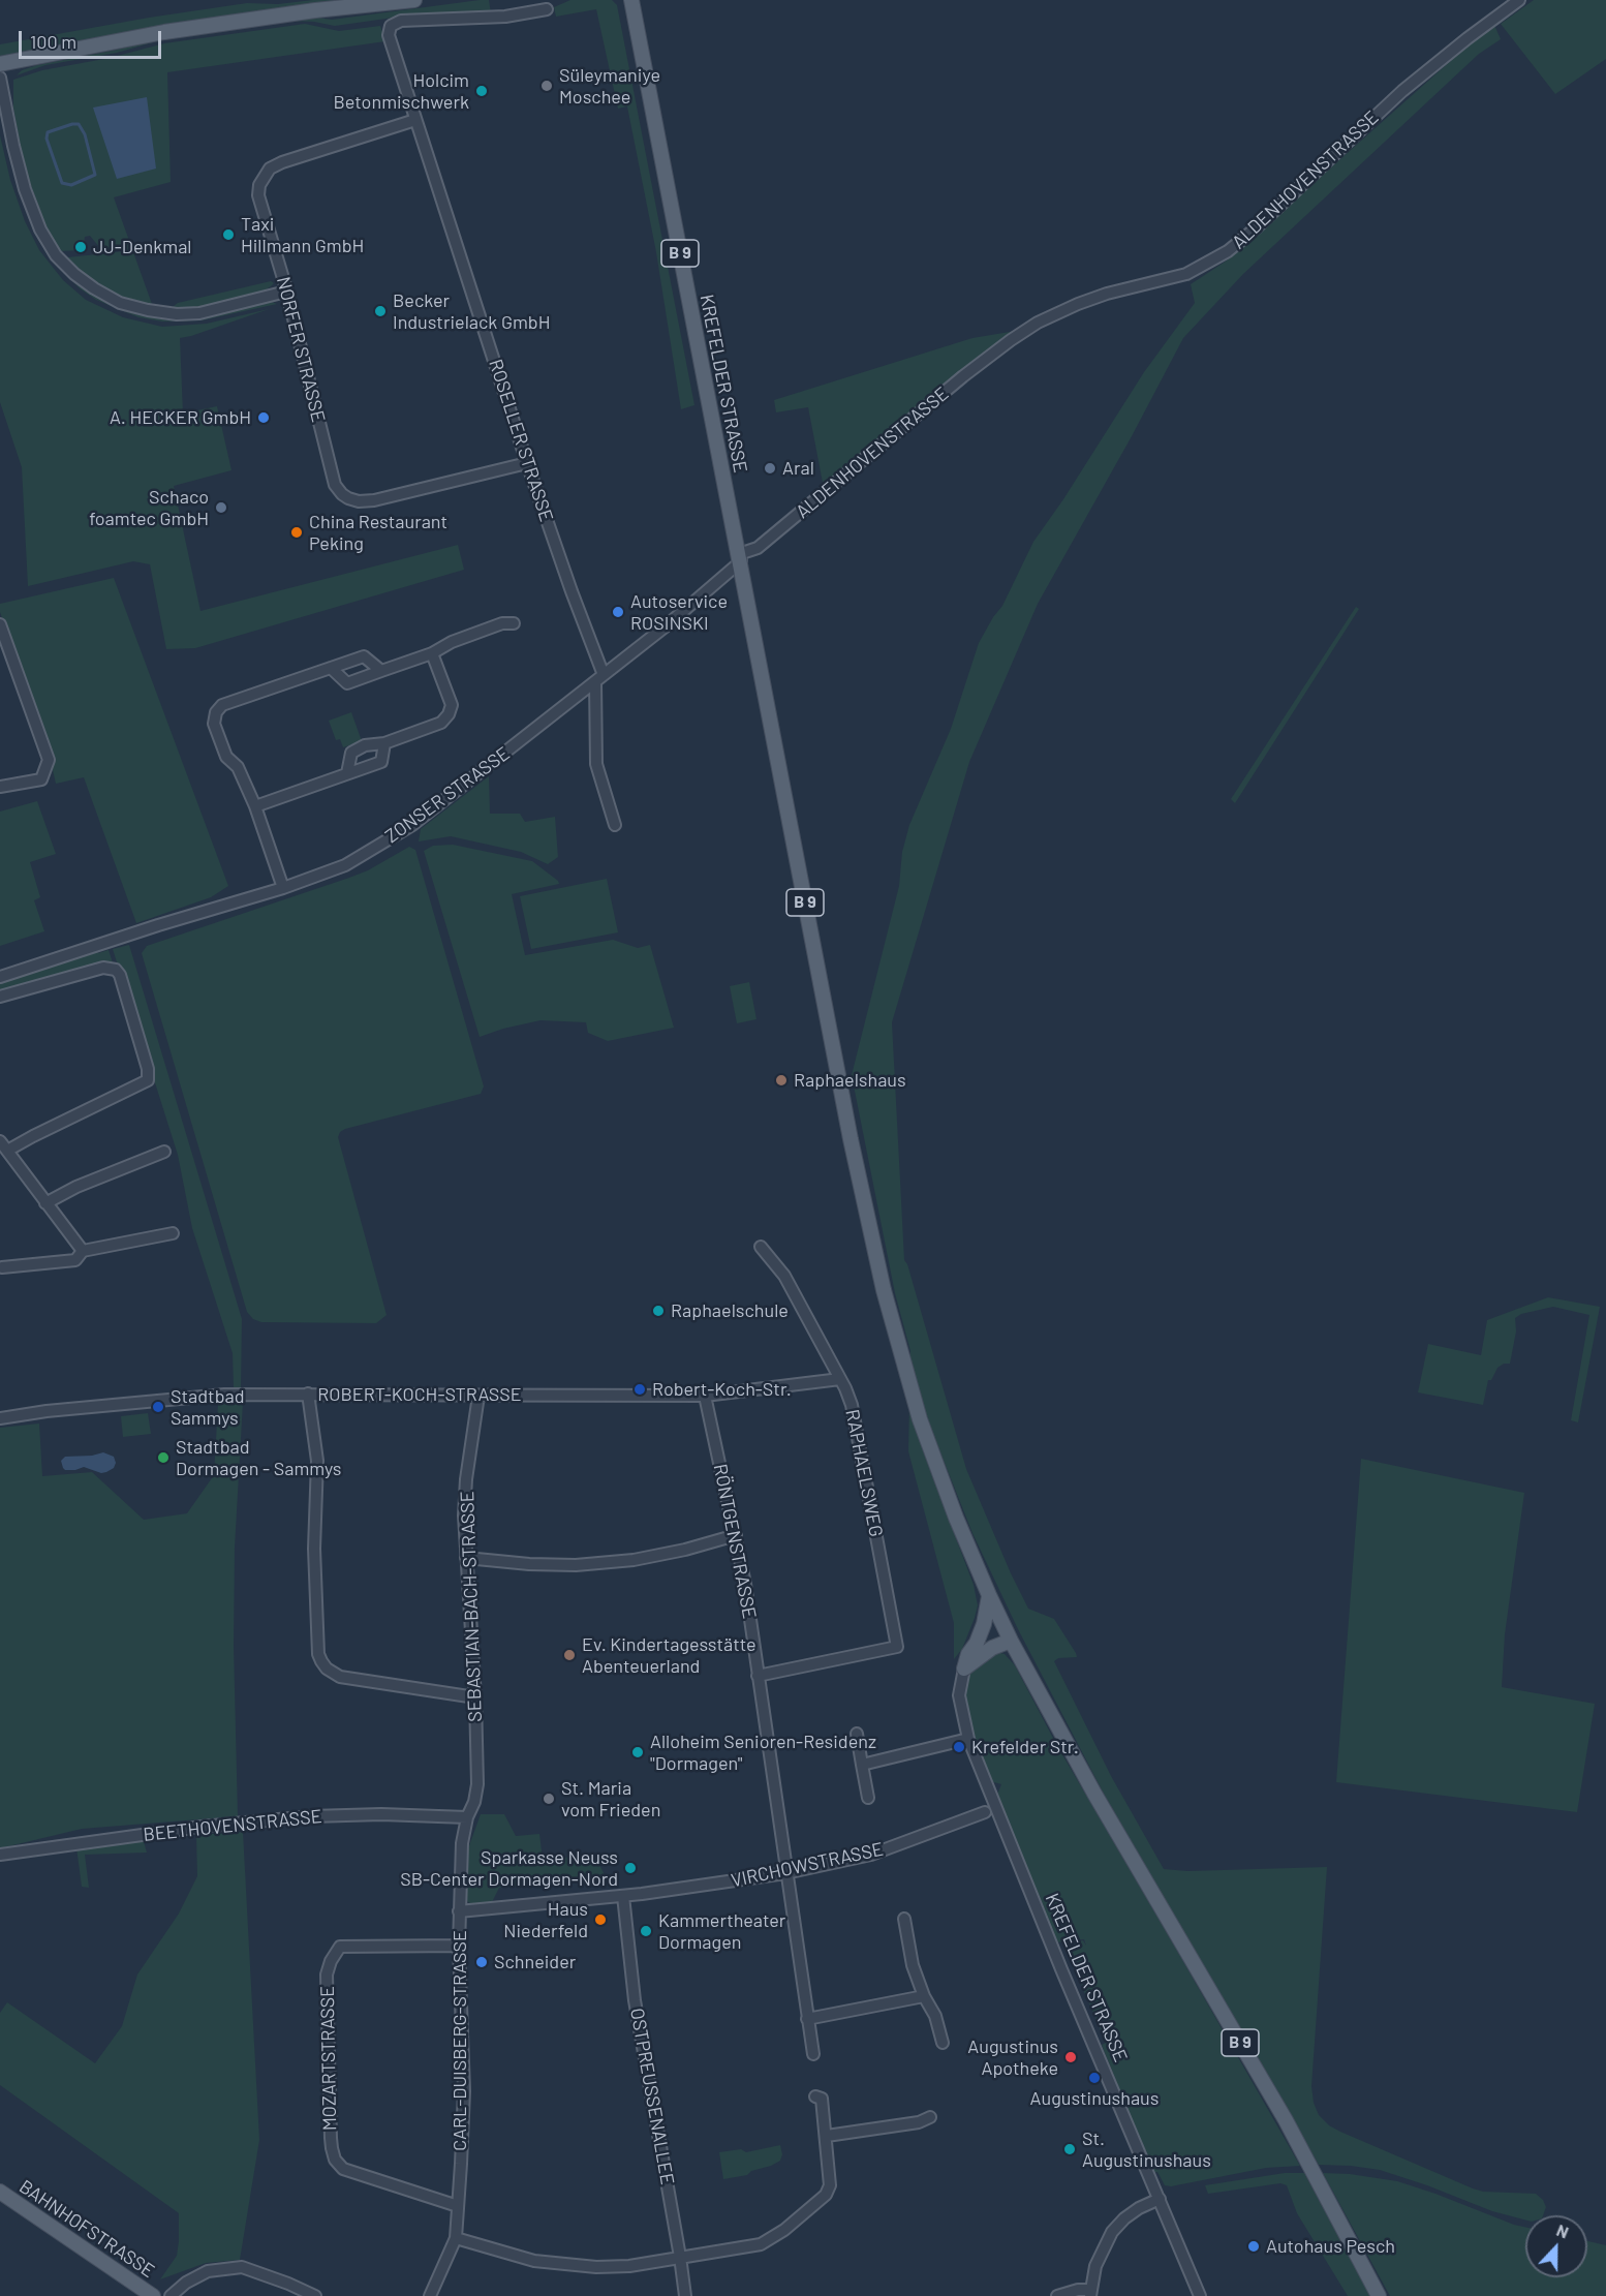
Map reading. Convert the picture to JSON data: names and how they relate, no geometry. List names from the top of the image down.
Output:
{
  "streets": {
    "main road": ["B 9", "KREFELDER STRASSE", "BAHNHOFSTRASSE"],
    "street": [
      "ALDENHOVENSTRASSE",
      "NORFER STRASSE",
      "ROSELLER STRASSE",
      "ZONSER STRASSE",
      "ROBERT-KOCH-STRASSE",
      "RAPHAELSWEG",
      "RÖNTGENSTRASSE",
      "SEBASTIAN-BACH-STRASSE",
      "BEETHOVENSTRASSE",
      "VIRCHOWSTRASSE",
      "CARL-DUISBERG-STRASSE",
      "MOZARTSTRASSE",
      "OSTPREUSSENALLEE"
    ]
  },
  "crossings": [
    ["ALDENHOVENSTRASSE", "KREFELDER STRASSE"],
    ["ALDENHOVENSTRASSE", "ZONSER STRASSE"],
    ["B 9", "KREFELDER STRASSE"],
    ["NORFER STRASSE", "ROSELLER STRASSE"],
    ["KREFELDER STRASSE", "ZONSER STRASSE"],
    ["ROSELLER STRASSE", "ZONSER STRASSE"],
    ["ROBERT-KOCH-STRASSE", "RAPHAELSWEG"],
    ["ROBERT-KOCH-STRASSE", "RÖNTGENSTRASSE"],
    ["ROBERT-KOCH-STRASSE", "SEBASTIAN-BACH-STRASSE"],
    ["RAPHAELSWEG", "RÖNTGENSTRASSE"],
    ["RÖNTGENSTRASSE", "VIRCHOWSTRASSE"],
    ["SEBASTIAN-BACH-STRASSE", "BEETHOVENSTRASSE"],
    ["SEBASTIAN-BACH-STRASSE", "CARL-DUISBERG-STRASSE"],
    ["BEETHOVENSTRASSE", "CARL-DUISBERG-STRASSE"],
    ["VIRCHOWSTRASSE", "CARL-DUISBERG-STRASSE"],
    ["VIRCHOWSTRASSE", "OSTPREUSSENALLEE"],
    ["CARL-DUISBERG-STRASSE", "MOZARTSTRASSE"]
  ],
  "places": [
    "Süleymaniye Moschee",
    "Holcim Betonmischwerk",
    "Taxi Hillmann GmbH",
    "JJ-Denkmal",
    "Becker Industrielack GmbH",
    "A. HECKER GmbH",
    "Aral",
    "Schaco foamtec GmbH",
    "China Restaurant Peking",
    "Autoservice ROSINSKI",
    "Raphaelshaus",
    "Raphaelschule",
    "Robert-Koch-Str.",
    "Stadtbad Sammys",
    "Stadtbad Dormagen - Sammys",
    "Ev. Kindertagesstätte Abenteuerland",
    "Krefelder Str.",
    "Alloheim Senioren-Residenz \"Dormagen\"",
    "St. Maria vom Frieden",
    "Sparkasse Neuss SB-Center Dormagen-Nord",
    "Haus Niederfeld",
    "Kammertheater Dormagen",
    "Schneider",
    "Augustinus Apotheke",
    "Augustinushaus",
    "St. Augustinushaus",
    "Autohaus Pesch"
  ],
  "scale_bar": "100 m",
  "north": "top"
}
